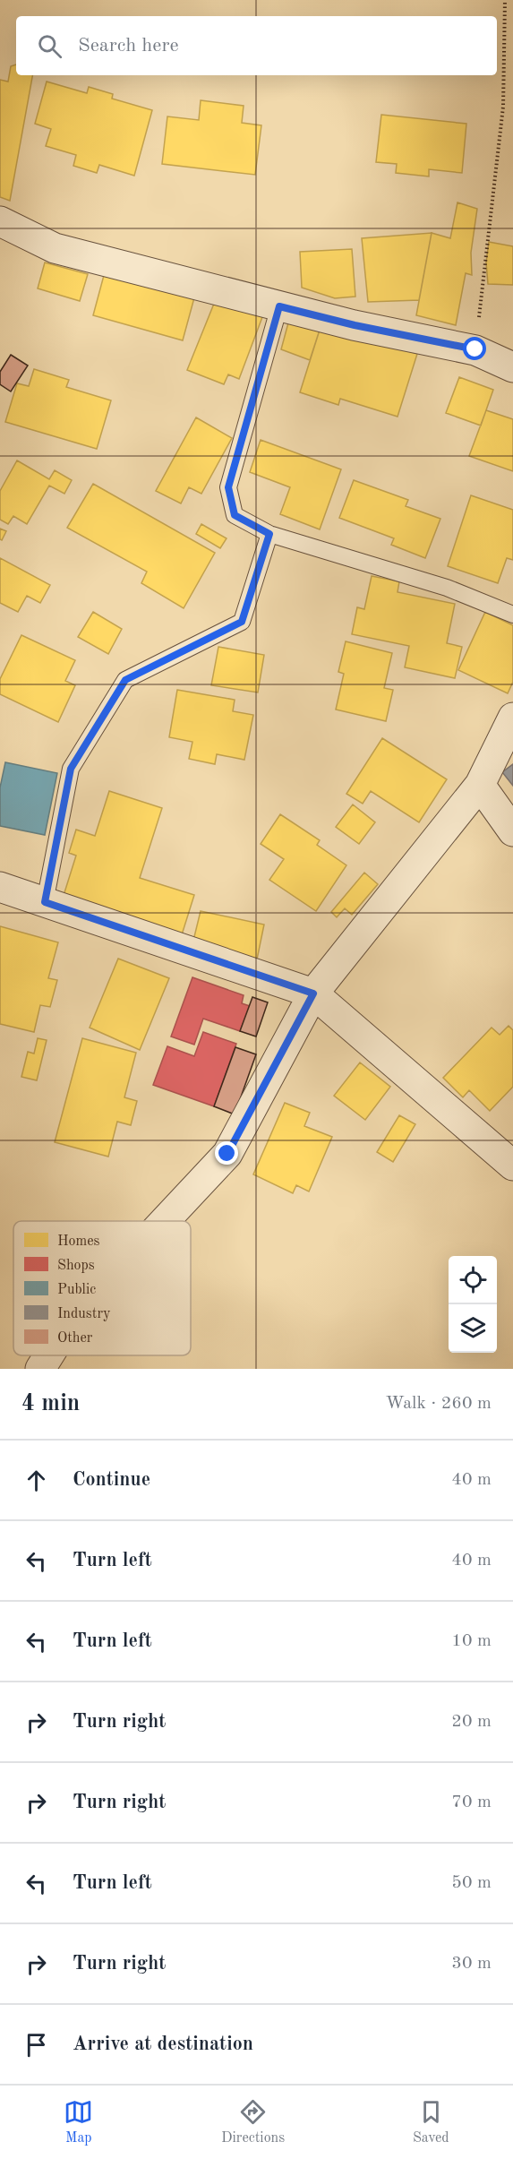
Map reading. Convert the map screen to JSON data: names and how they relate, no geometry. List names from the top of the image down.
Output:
{
  "legend": [
    "Homes",
    "Shops",
    "Public",
    "Industry",
    "Other"
  ],
  "page": {
    "search": "Search here",
    "heading": ["4 min", "Walk · 260 m"],
    "list": [
      ["Continue", "40 m"],
      ["Turn left", "40 m"],
      ["Turn left", "10 m"],
      ["Turn right", "20 m"],
      ["Turn right", "70 m"],
      ["Turn left", "50 m"],
      ["Turn right", "30 m"],
      "Arrive at destination"
    ],
    "nav": ["Map", "Directions", "Saved"]
  }
}
